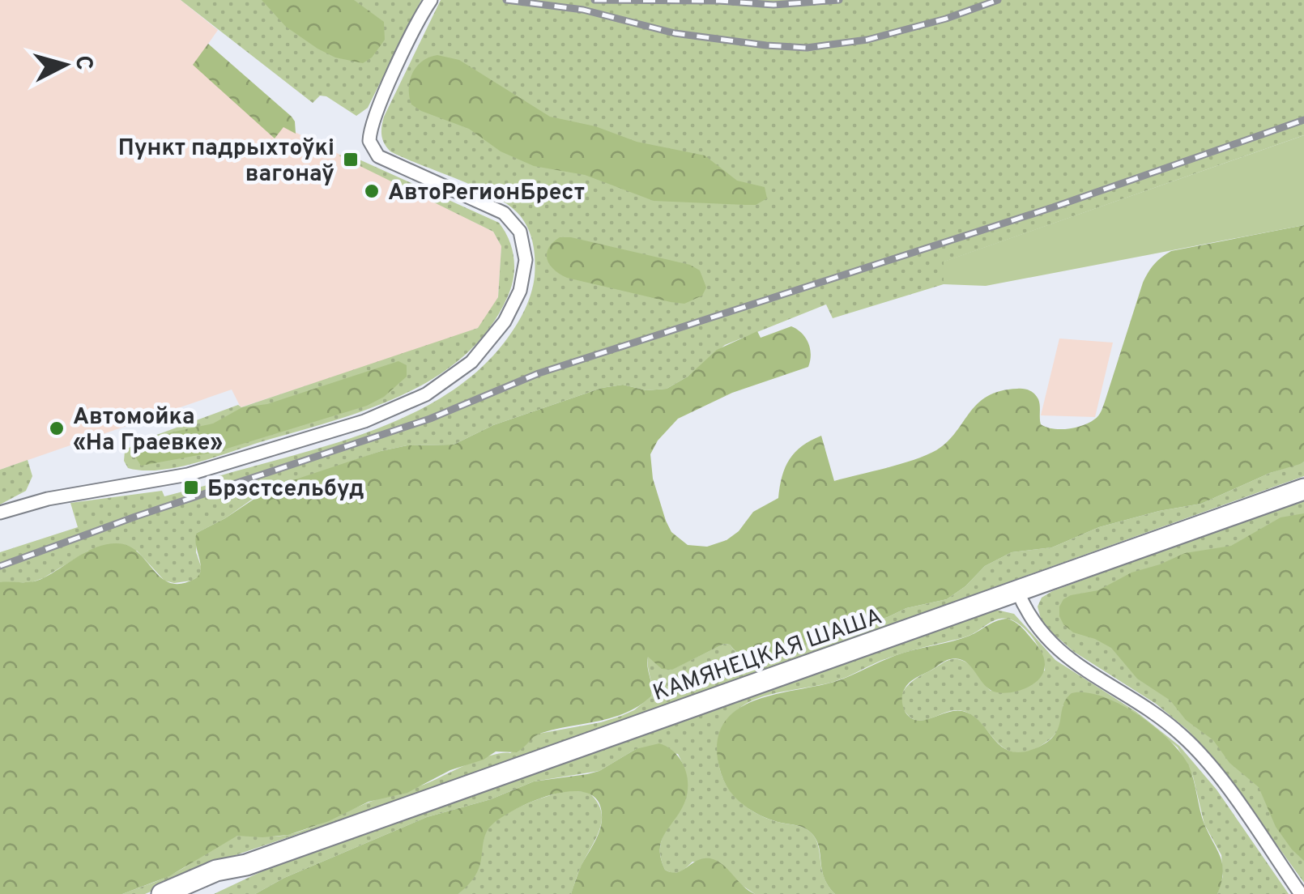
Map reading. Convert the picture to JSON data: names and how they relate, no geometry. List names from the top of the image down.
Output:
{
  "streets": {
    "main road": ["КАМЯНЕЦКАЯ ШАША"]
  },
  "places": {
    "transit": ["Пункт падрыхтоўкі вагонаў", "Брэстсельбуд"],
    "other": ["АвтоРегионБрест", "Автомойка «На Граевке»"]
  },
  "north": "right"
}
